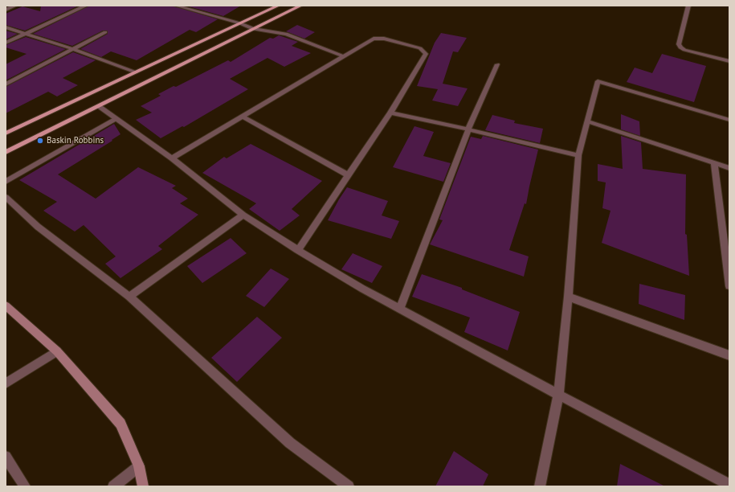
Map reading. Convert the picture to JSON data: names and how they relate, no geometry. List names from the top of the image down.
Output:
{
  "places": ["Baskin Robbins"]
}
